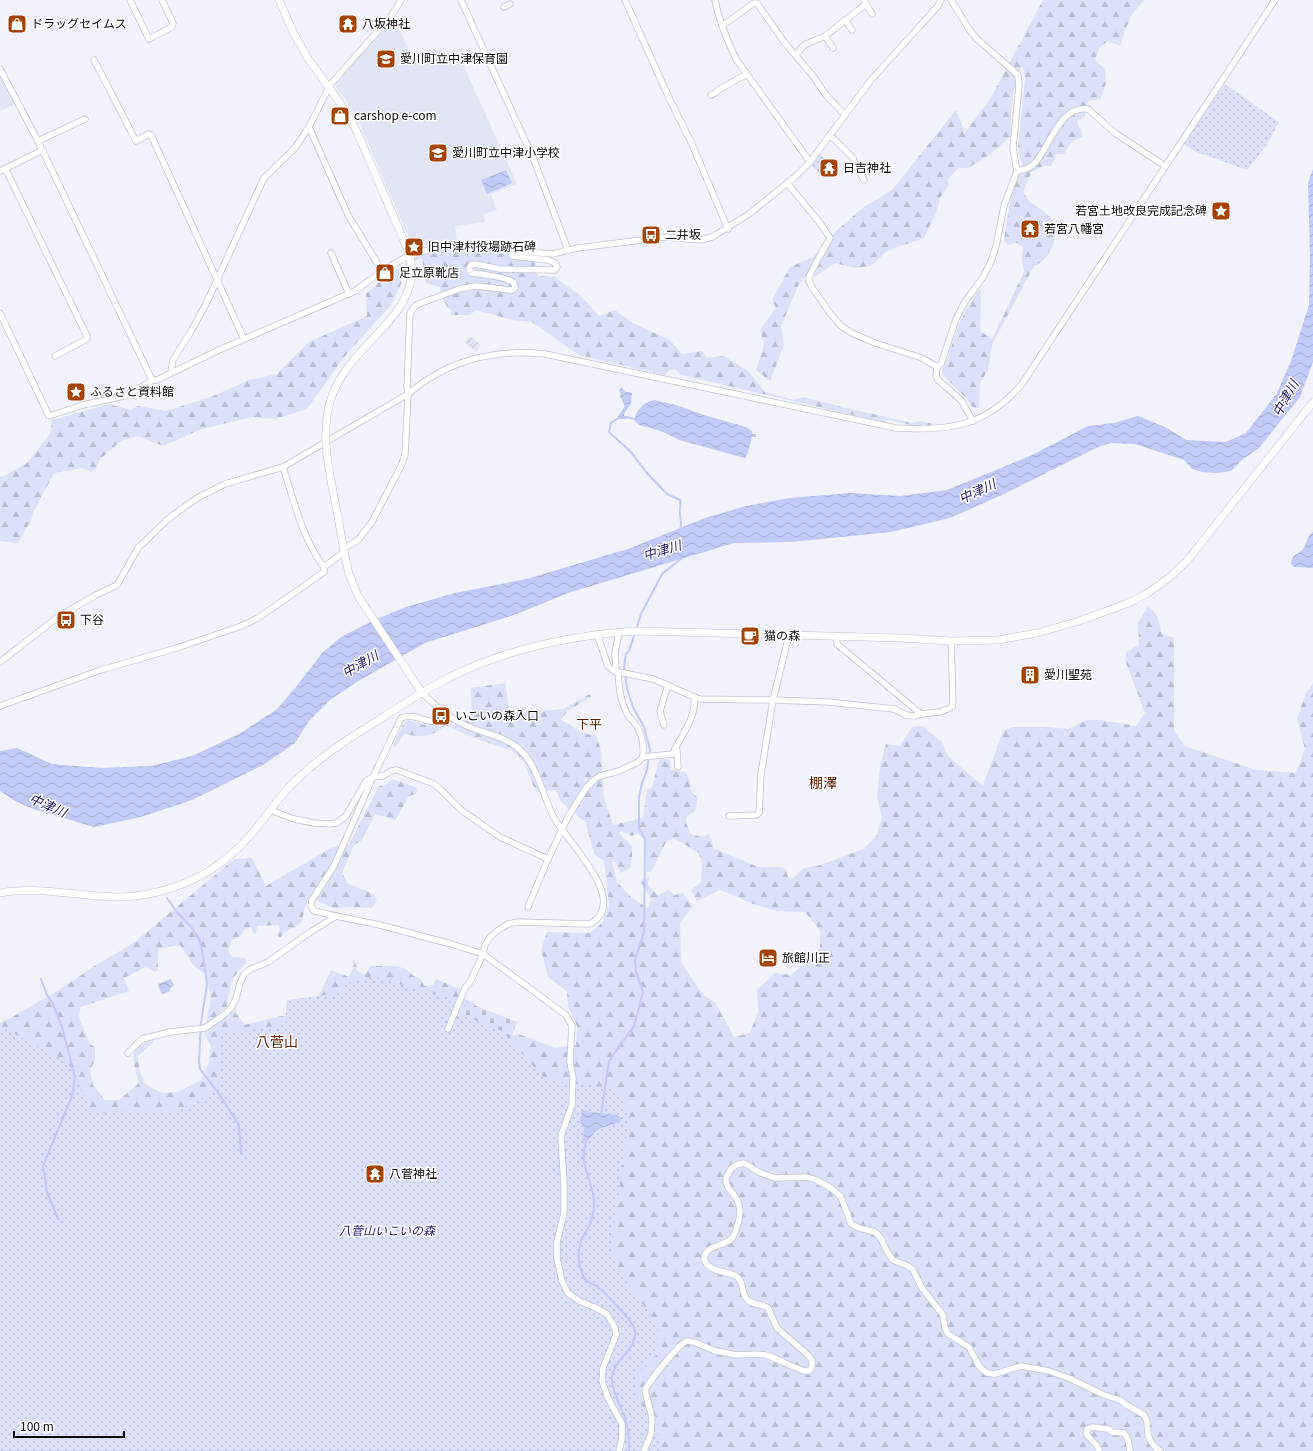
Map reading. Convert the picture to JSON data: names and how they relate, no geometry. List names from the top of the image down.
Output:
{
  "districts": ["下平", "棚澤", "八菅山"],
  "water": ["中津川"],
  "parks": ["八菅山いこいの森"],
  "places": {
    "shop": ["ドラッグセイムス", "carshop e-com", "足立原靴店"],
    "temple": [
      "八坂神社",
      "日吉神社",
      "若宮八幡宮",
      "八菅神社"
    ],
    "school or university": ["愛川町立中津保育園", "愛川町立中津小学校"],
    "place": ["若宮土地改良完成記念碑", "旧中津村役場跡石碑", "ふるさと資料館"],
    "bus stop": ["二井坂", "下谷", "いこいの森入口"],
    "cafe": ["猫の森"],
    "building": ["愛川聖苑"],
    "hotel": ["旅館川正"]
  },
  "scale_bar": "100 m"
}
